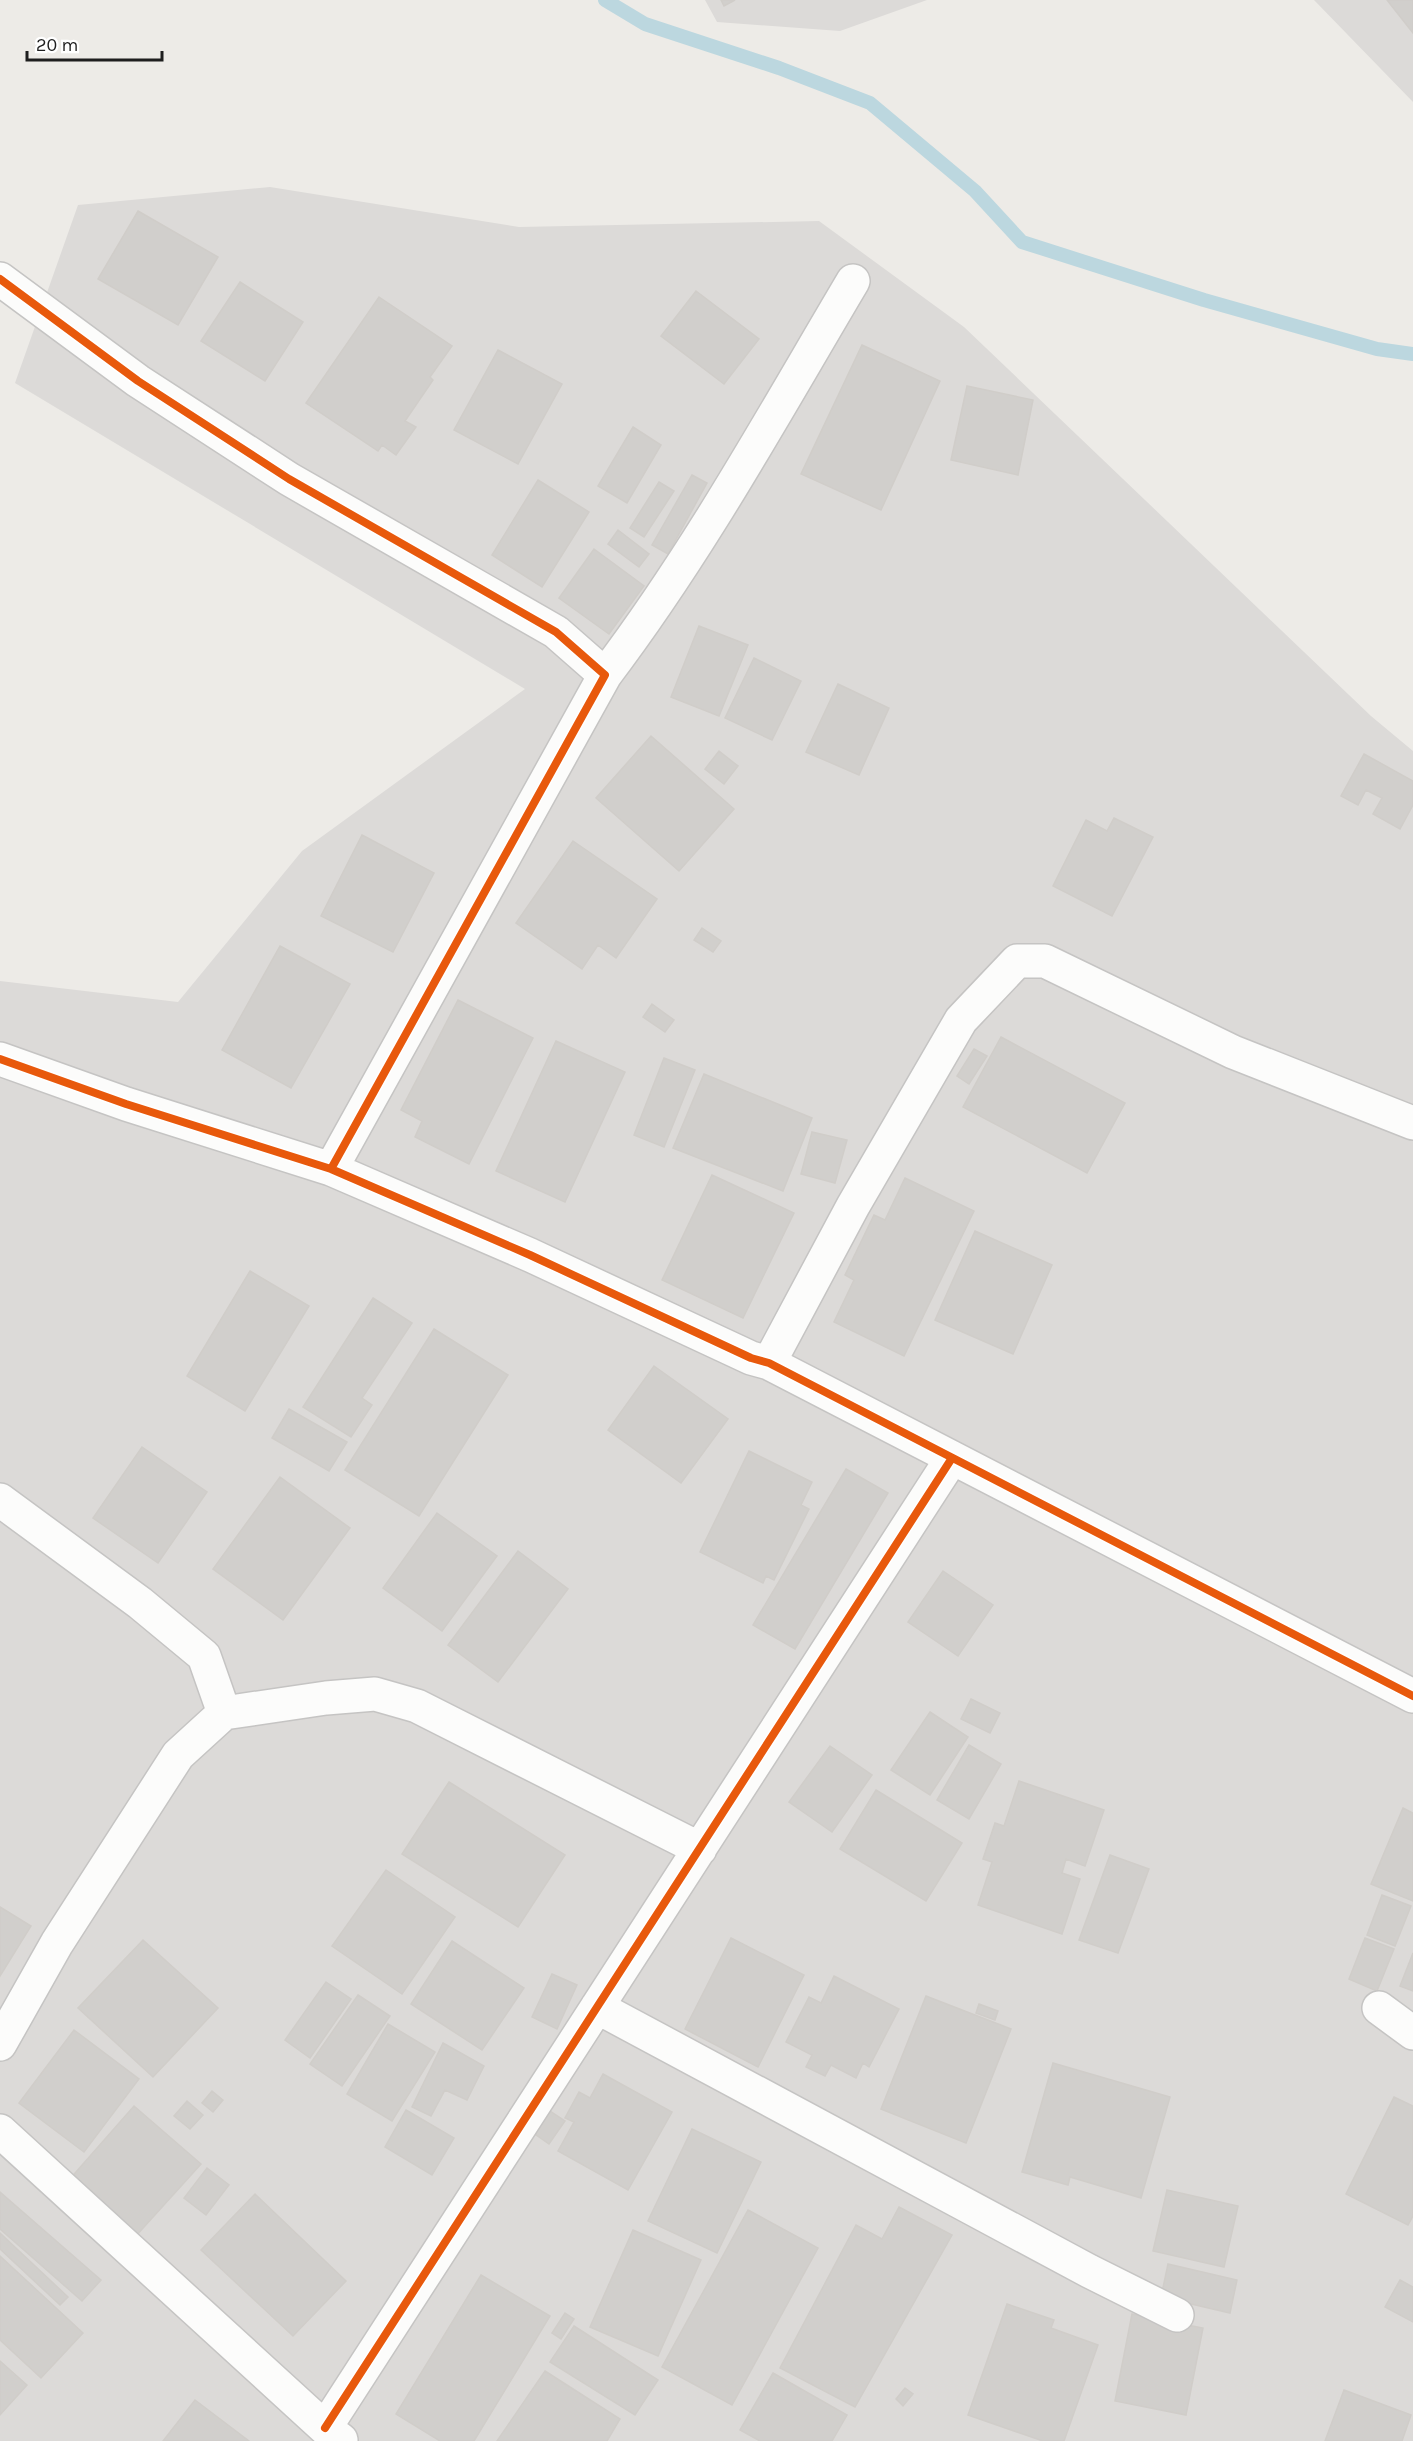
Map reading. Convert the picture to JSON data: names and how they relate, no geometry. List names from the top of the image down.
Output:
{
  "scale_bar": "20 m"
}
